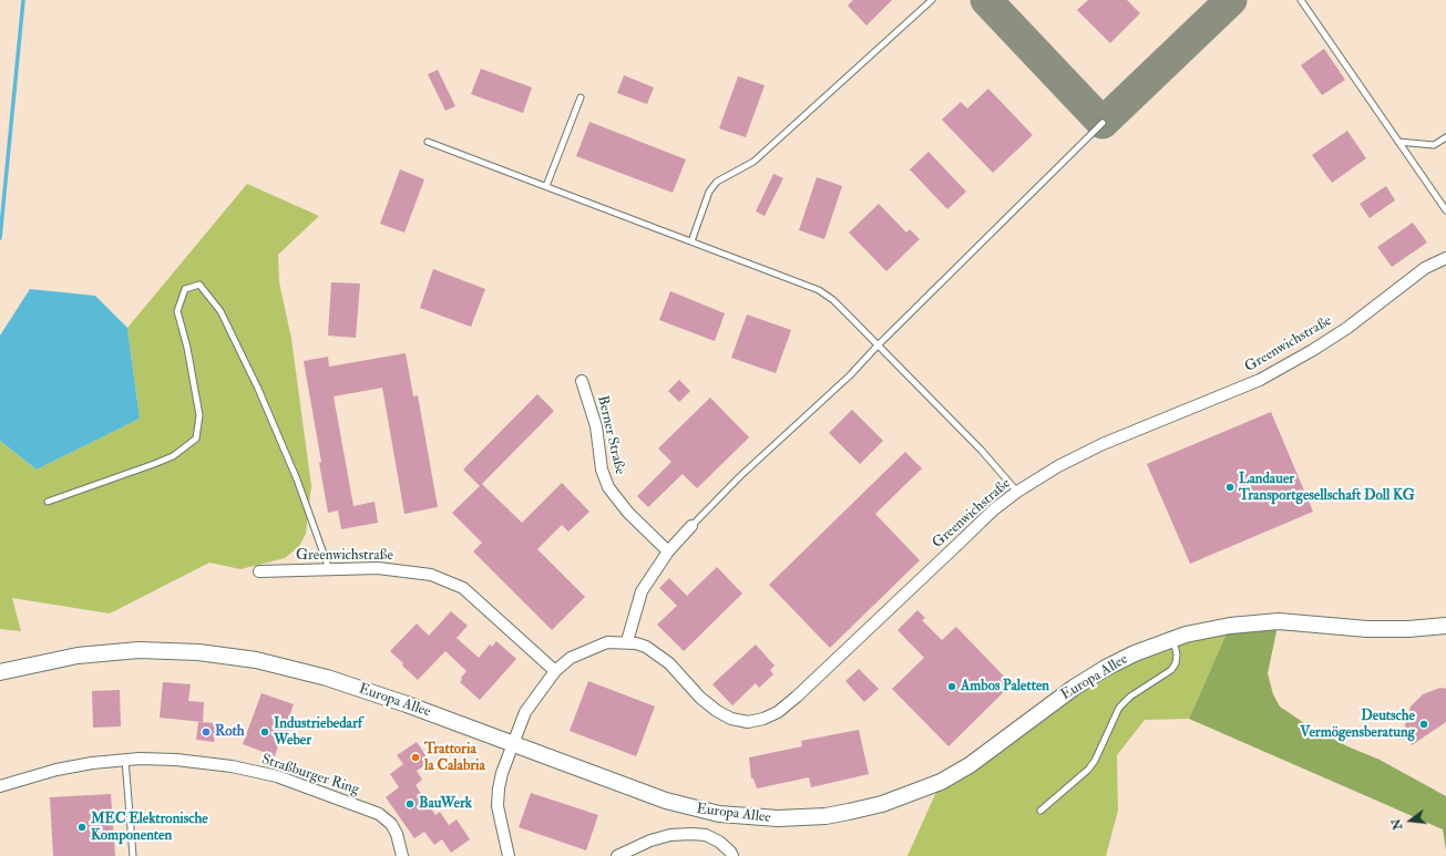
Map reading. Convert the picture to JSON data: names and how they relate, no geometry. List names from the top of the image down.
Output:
{
  "streets": {
    "main road": ["Europa Allee"],
    "street": ["Greenwichstraße", "Berner Straße", "Straßburger Ring"]
  },
  "crossings": [
    ["Greenwichstraße", "Europa Allee"]
  ],
  "places": [
    "Landauer Transportgesellschaft Doll KG",
    "Ambos Paletten",
    "Deutsche Vermögensberatung",
    "Roth",
    "Industriebedarf Weber",
    "Trattoria la Calabria",
    "BauWerk",
    "MEC Elektronische Komponenten"
  ],
  "north": "left"
}
